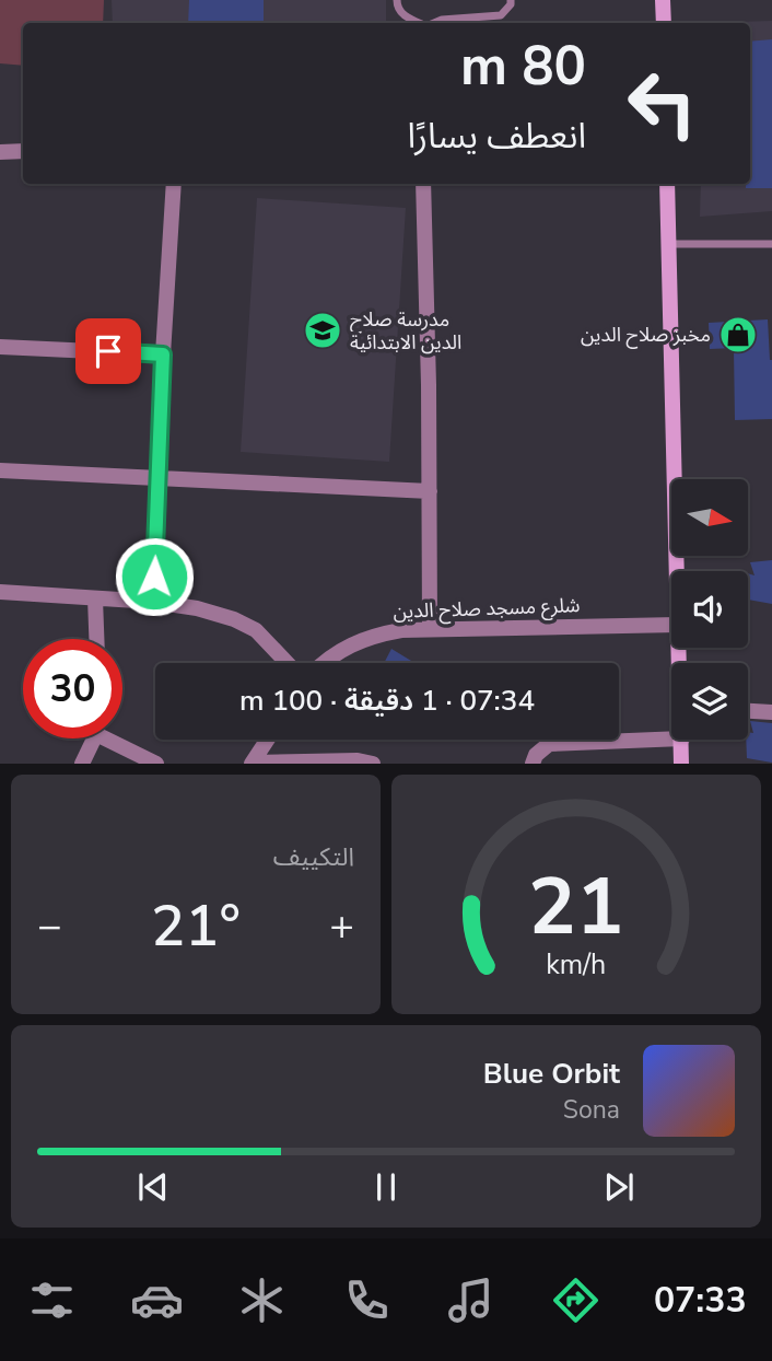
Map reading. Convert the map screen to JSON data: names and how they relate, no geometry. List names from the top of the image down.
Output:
{
  "streets": {
    "street": ["شلرع مسجد صلاح الدين"]
  },
  "places": {
    "school or university": ["مدرسة صلاح الدين الابتدائية"],
    "shop": ["مخبز صلاح الدين"]
  },
  "north": "right",
  "page": {
    "turn": ["80 m", "انعطف يسارًا"],
    "limit": "30",
    "trip": "07:34 · 1 دقيقة · 100 m",
    "tile": "التكييف",
    "heat": ["−", "21°", "+"],
    "song": ["Blue Orbit", "Sona"],
    "tabs": "07:33",
    "gauge": ["21", "km/h"]
  }
}
